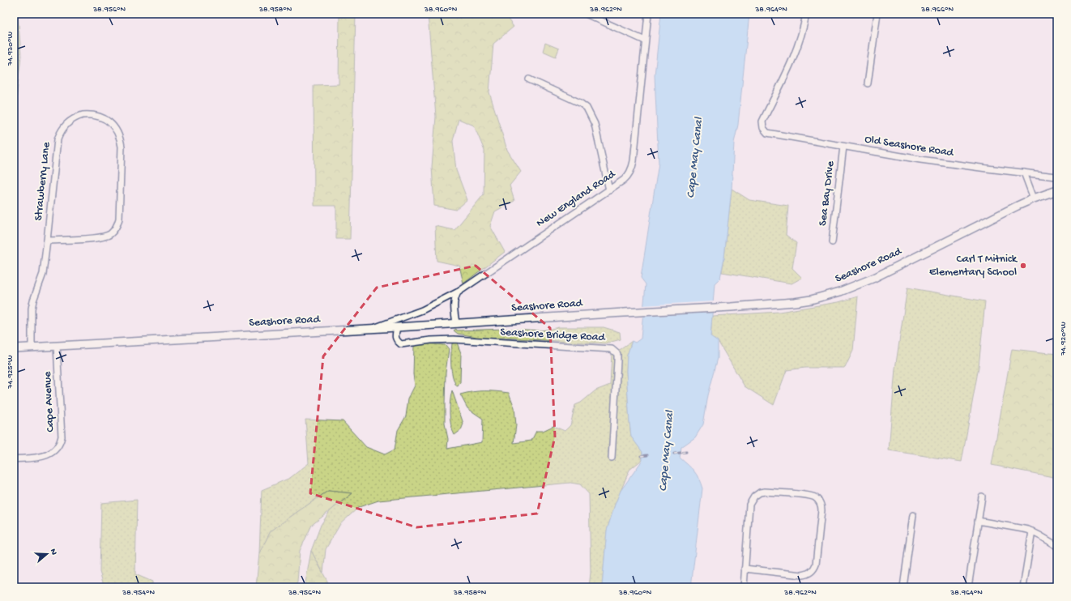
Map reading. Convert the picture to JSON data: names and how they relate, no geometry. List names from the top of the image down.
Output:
{
  "streets": {
    "main road": ["Seashore Road"],
    "street": [
      "Old Seashore Road",
      "Strawberry Lane",
      "Sea Bay Drive",
      "New England Road",
      "Seashore Bridge Road",
      "Cape Avenue"
    ]
  },
  "crossings": [
    ["Old Seashore Road", "Sea Bay Drive"],
    ["Strawberry Lane", "Seashore Road"],
    ["New England Road", "Seashore Road"],
    ["Seashore Road", "Seashore Bridge Road"],
    ["Seashore Road", "Cape Avenue"]
  ],
  "water": ["Cape May Canal"],
  "places": ["Carl T Mitnick Elementary School"],
  "north": "right",
  "coordinates": [
    "38.956°N",
    "38.958°N",
    "38.960°N",
    "38.962°N",
    "38.964°N",
    "38.966°N",
    "74.930°W",
    "74.920°W",
    "74.925°W",
    "38.954°N"
  ]
}
